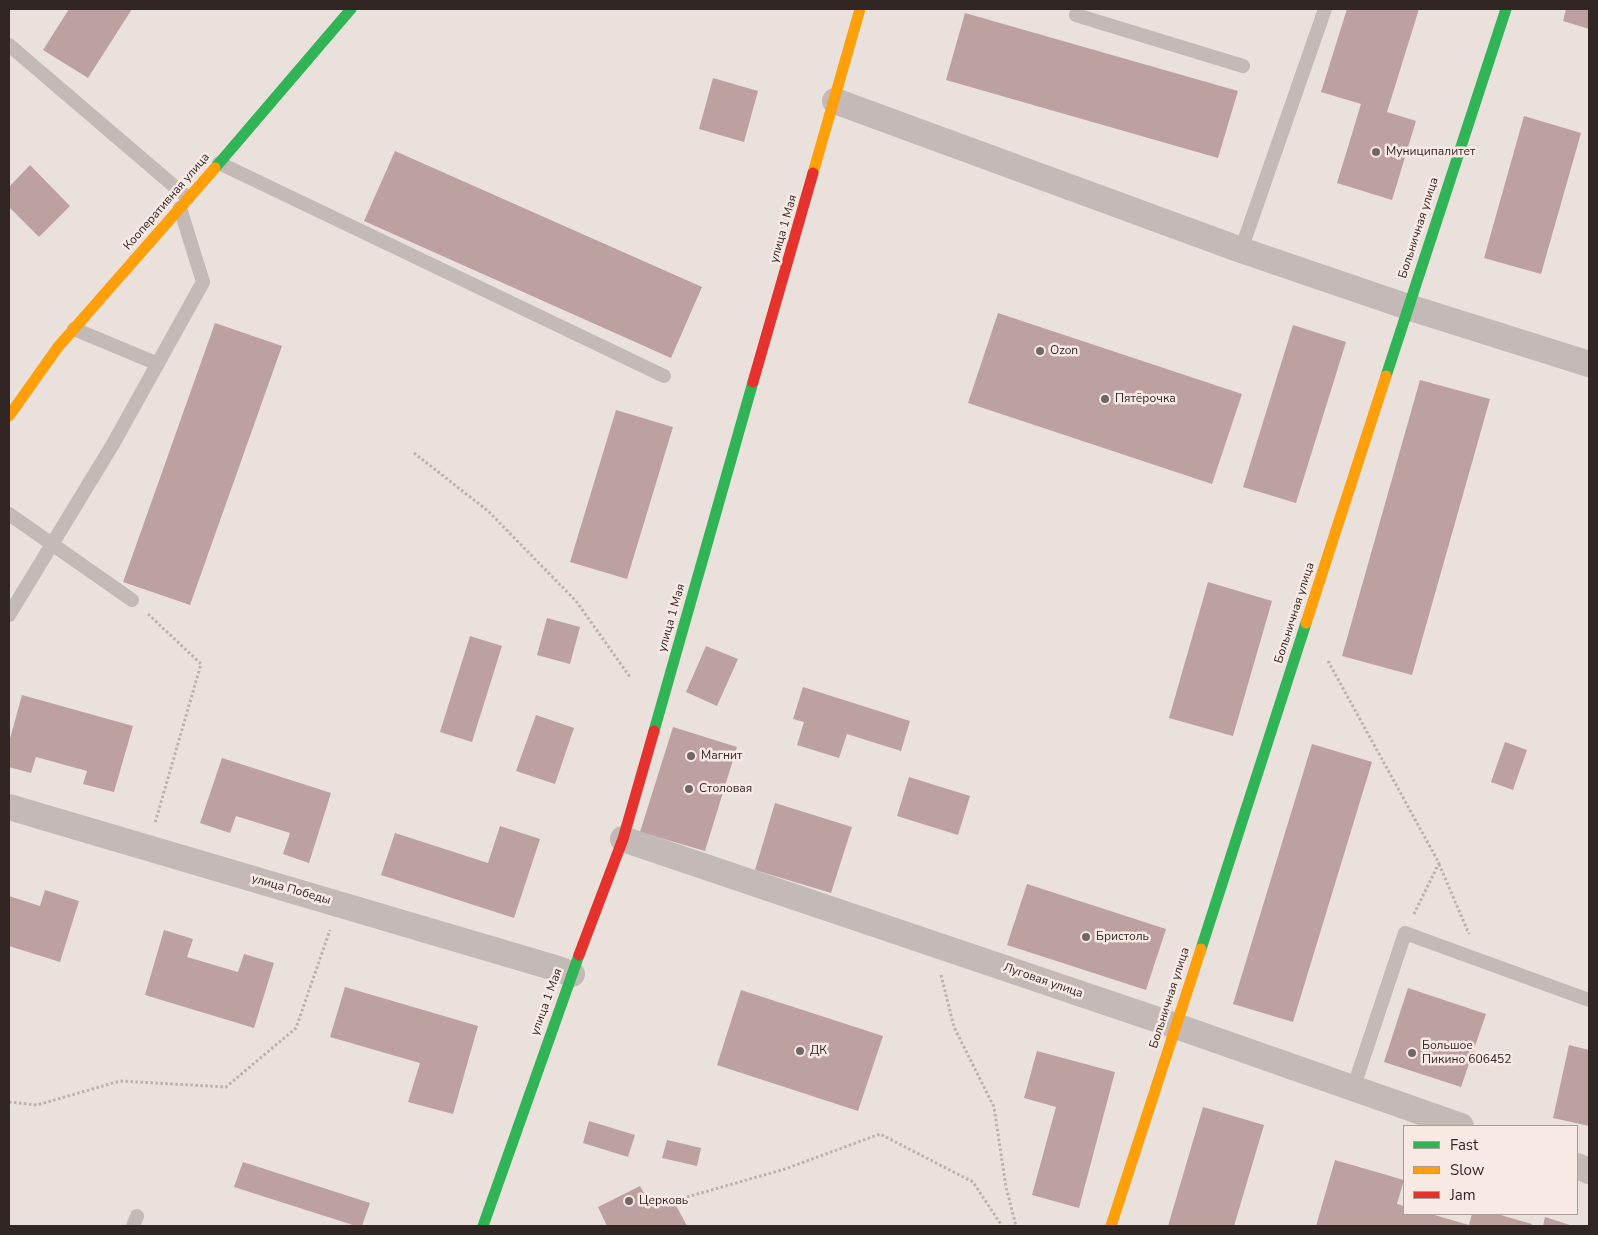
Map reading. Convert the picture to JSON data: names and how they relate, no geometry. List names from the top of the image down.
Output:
{
  "streets": {
    "street": [
      "Кооперативная улица",
      "Больничная улица",
      "улица 1 Мая",
      "улица Победы",
      "Луговая улица"
    ]
  },
  "crossings": [
    ["Больничная улица", "Луговая улица"],
    ["улица 1 Мая", "улица Победы"],
    ["улица 1 Мая", "Луговая улица"]
  ],
  "places": [
    "Муниципалитет",
    "Ozon",
    "Пятёрочка",
    "Магнит",
    "Столовая",
    "Бристоль",
    "ДК",
    "Большое Пикино 606452",
    "Церковь"
  ],
  "legend": ["Fast", "Slow", "Jam"]
}
